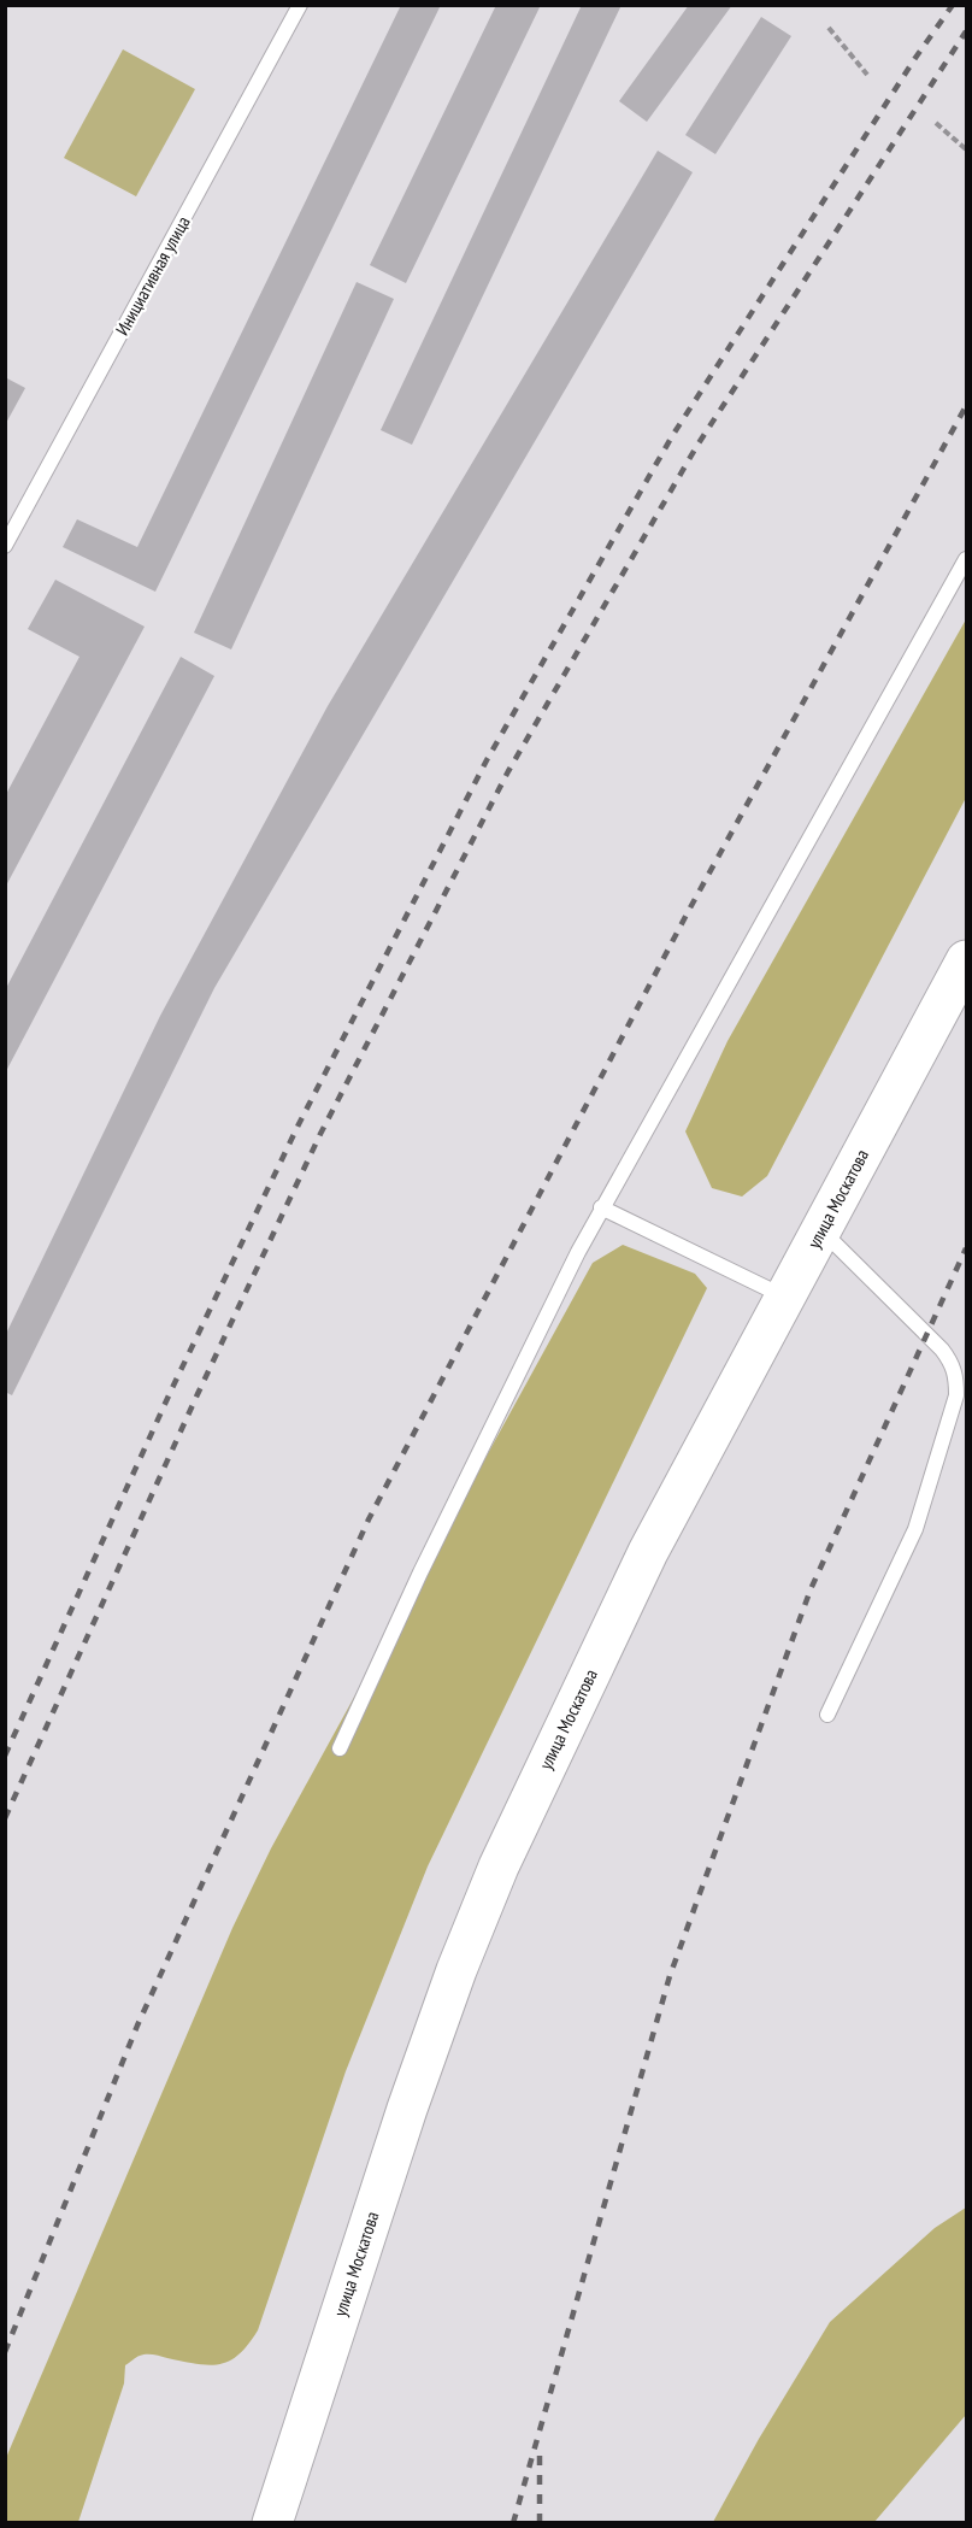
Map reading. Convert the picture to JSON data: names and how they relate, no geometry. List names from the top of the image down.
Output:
{
  "streets": {
    "main road": ["улица Москатова"],
    "lane": ["Инициативная улица"]
  }
}
